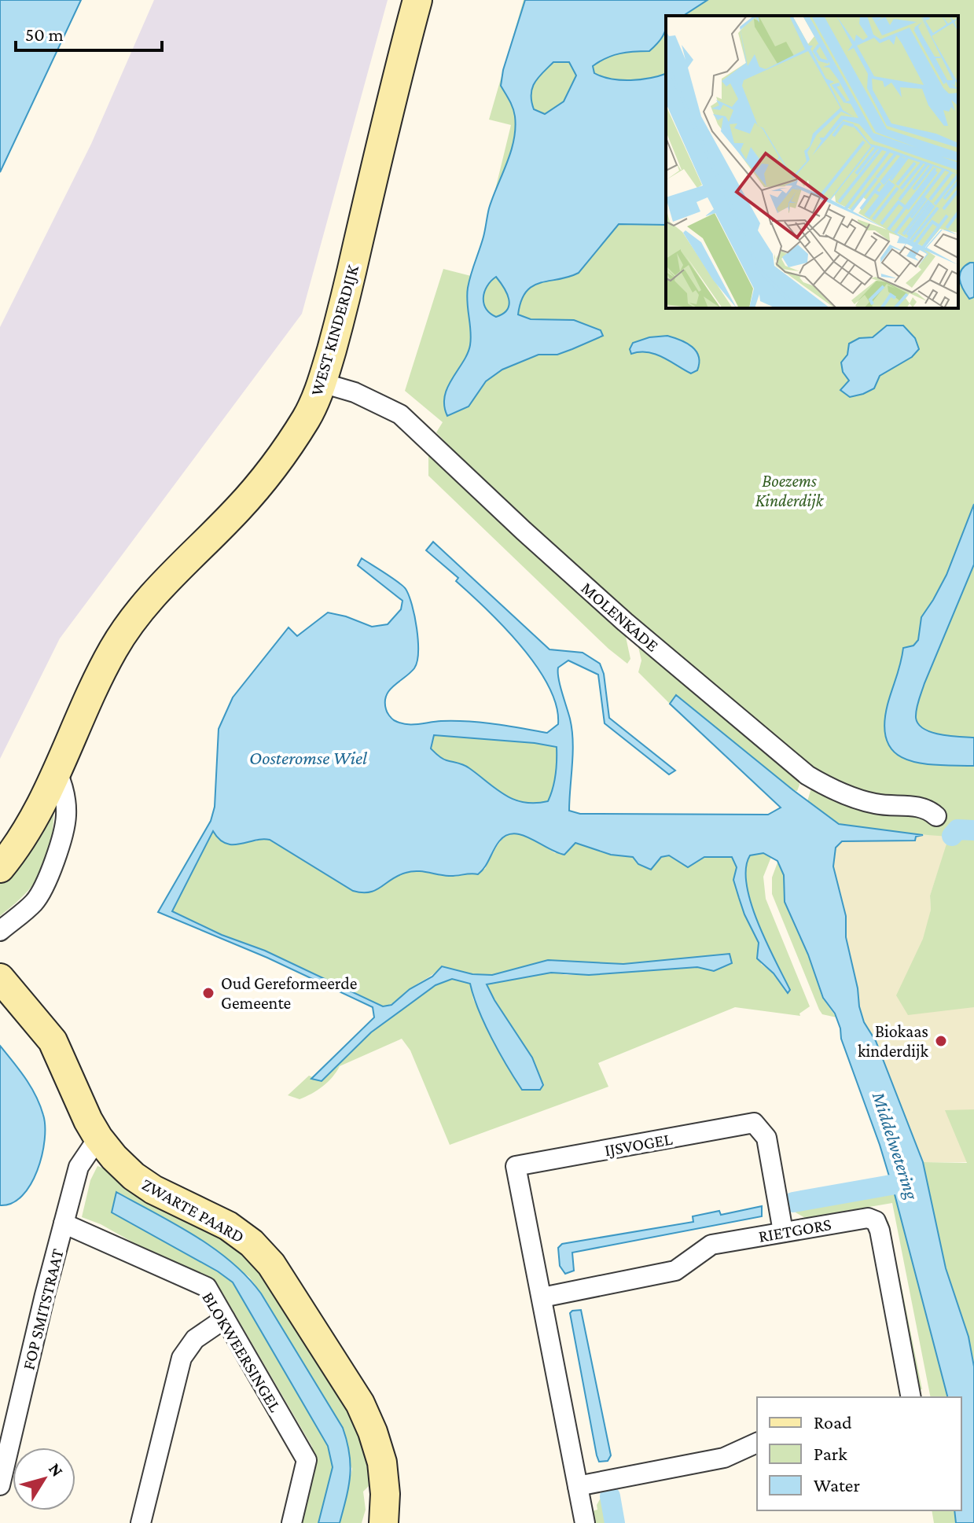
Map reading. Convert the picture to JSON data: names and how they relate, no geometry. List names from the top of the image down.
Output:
{
  "streets": {
    "street": [
      "WEST KINDERDIJK",
      "MOLENKADE",
      "IJSVOGEL",
      "ZWARTE PAARD",
      "RIETGORS",
      "FOP SMITSTRAAT",
      "BLOKWEERSINGEL"
    ]
  },
  "crossings": [
    ["WEST KINDERDIJK", "MOLENKADE"],
    ["IJSVOGEL", "RIETGORS"],
    ["ZWARTE PAARD", "FOP SMITSTRAAT"],
    ["FOP SMITSTRAAT", "BLOKWEERSINGEL"]
  ],
  "water": ["Oosteromse Wiel", "Middelwetering"],
  "parks": ["Boezems Kinderdijk"],
  "places": ["Oud Gereformeerde Gemeente", "Biokaas kinderdijk"],
  "legend": ["Road", "Park", "Water"],
  "scale_bar": "50 m",
  "north": "top right"
}
